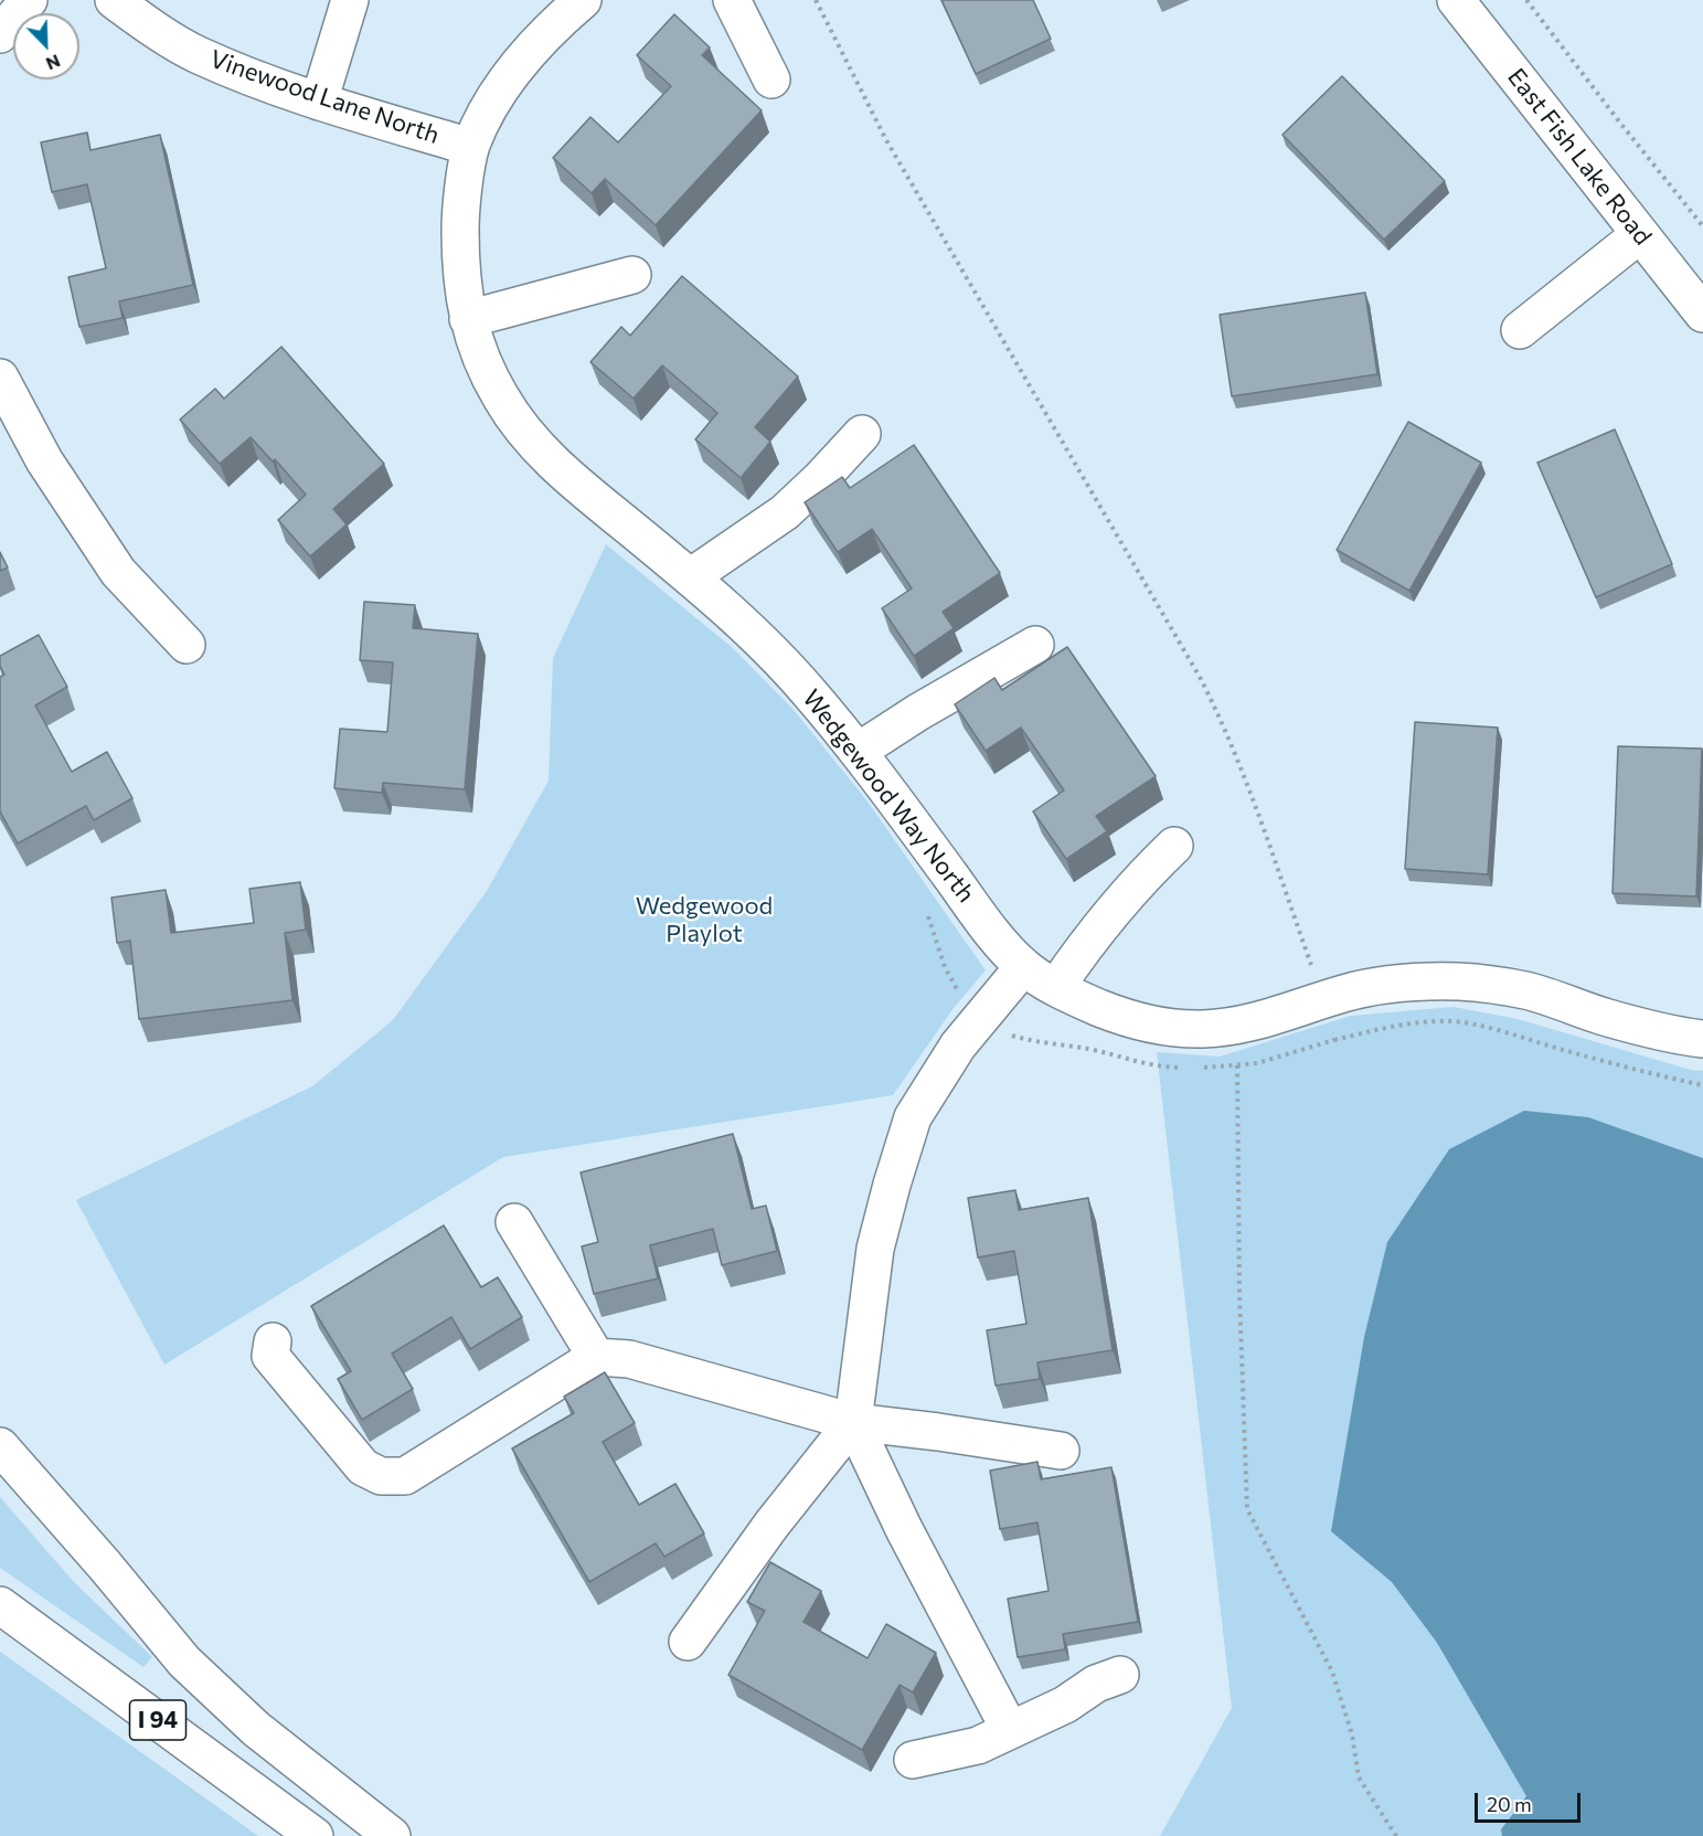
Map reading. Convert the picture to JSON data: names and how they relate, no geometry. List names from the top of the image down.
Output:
{
  "streets": {
    "main road": [
      "Vinewood Lane North",
      "East Fish Lake Road",
      "Wedgewood Way North",
      "I 94"
    ]
  },
  "crossings": [
    ["Vinewood Lane North", "Wedgewood Way North"]
  ],
  "parks": ["Wedgewood Playlot"],
  "scale_bar": "20 m",
  "north": "bottom right"
}
